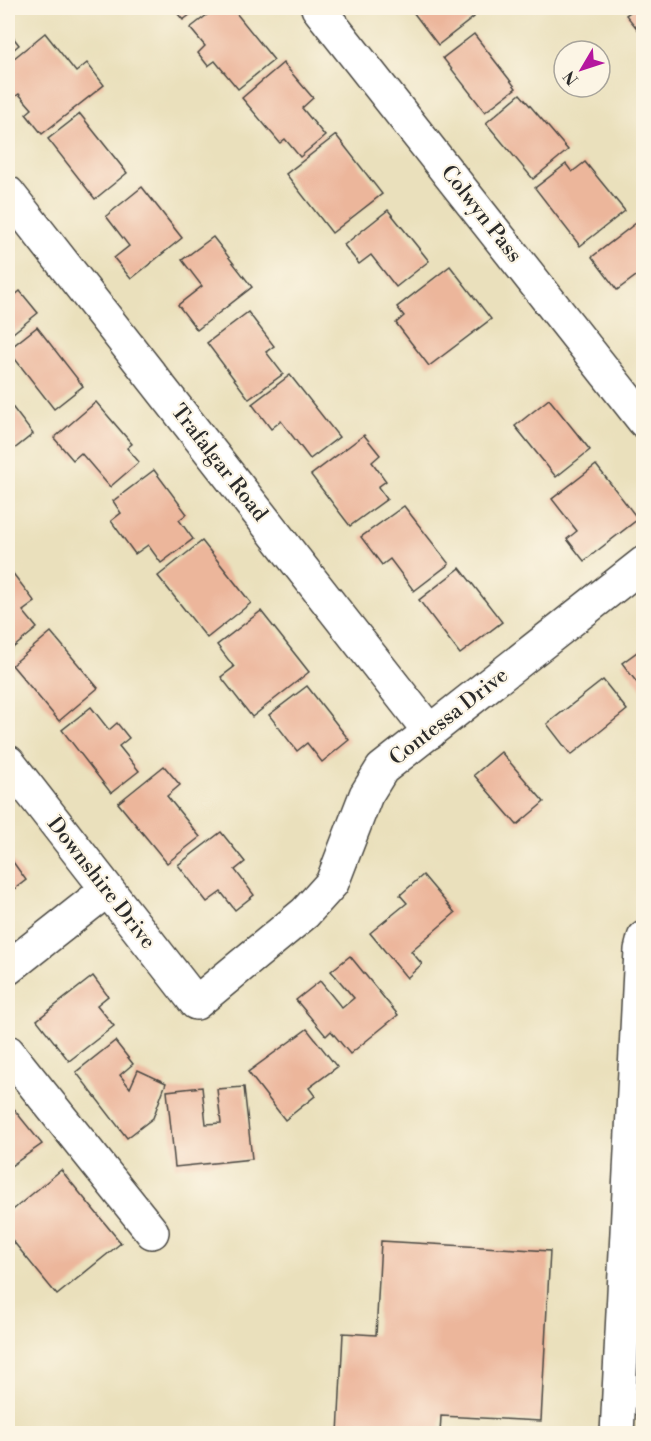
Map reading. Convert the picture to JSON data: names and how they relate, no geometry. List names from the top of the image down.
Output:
{
  "streets": {
    "street": [
      "Colwyn Pass",
      "Trafalgar Road",
      "Contessa Drive",
      "Downshire Drive"
    ]
  },
  "crossings": [
    ["Trafalgar Road", "Contessa Drive"],
    ["Contessa Drive", "Downshire Drive"]
  ],
  "north": "bottom left"
}
